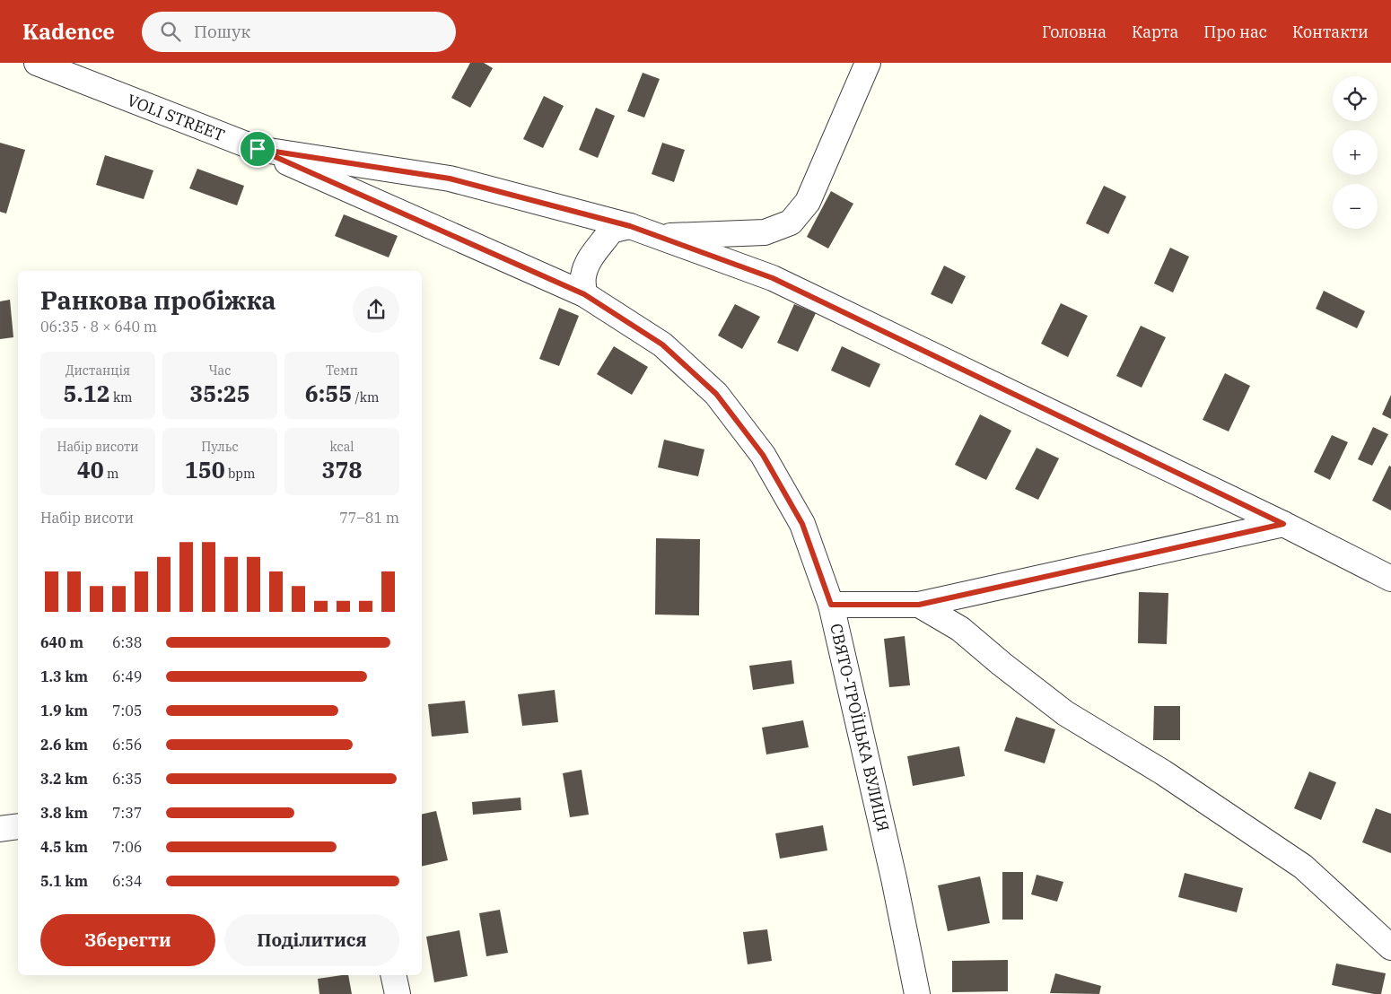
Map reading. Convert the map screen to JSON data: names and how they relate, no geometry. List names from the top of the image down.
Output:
{
  "streets": {
    "street": ["VOLI STREET", "СВЯТО-ТРОЇЦЬКА ВУЛИЦЯ"]
  },
  "crossings": [
    ["VOLI STREET", "СВЯТО-ТРОЇЦЬКА ВУЛИЦЯ"]
  ],
  "page": {
    "header": "Kadence",
    "search": "Пошук",
    "nav": [
      "Головна",
      "Карта",
      "Про нас",
      "Контакти"
    ],
    "map_buttons": ["+", "−"],
    "heading": ["Ранкова пробіжка", "06:35 · 8 × 640 m"],
    "stats": [
      ["Дистанція", "5.12 km"],
      ["Час", "35:25"],
      ["Темп", "6:55 /km"],
      ["Набір висоти", "40 m"],
      ["Пульс", "150 bpm"],
      ["kcal", "378"]
    ],
    "chart": ["Набір висоти", "77–81 m"],
    "list": [
      {
        "name": "640 m",
        "note": "6:38"
      },
      {
        "name": "1.3 km",
        "note": "6:49"
      },
      {
        "name": "1.9 km",
        "note": "7:05"
      },
      {
        "name": "2.6 km",
        "note": "6:56"
      },
      {
        "name": "3.2 km",
        "note": "6:35"
      },
      {
        "name": "3.8 km",
        "note": "7:37"
      },
      {
        "name": "4.5 km",
        "note": "7:06"
      },
      {
        "name": "5.1 km",
        "note": "6:34"
      }
    ],
    "buttons": ["Зберегти", "Поділитися"]
  }
}
